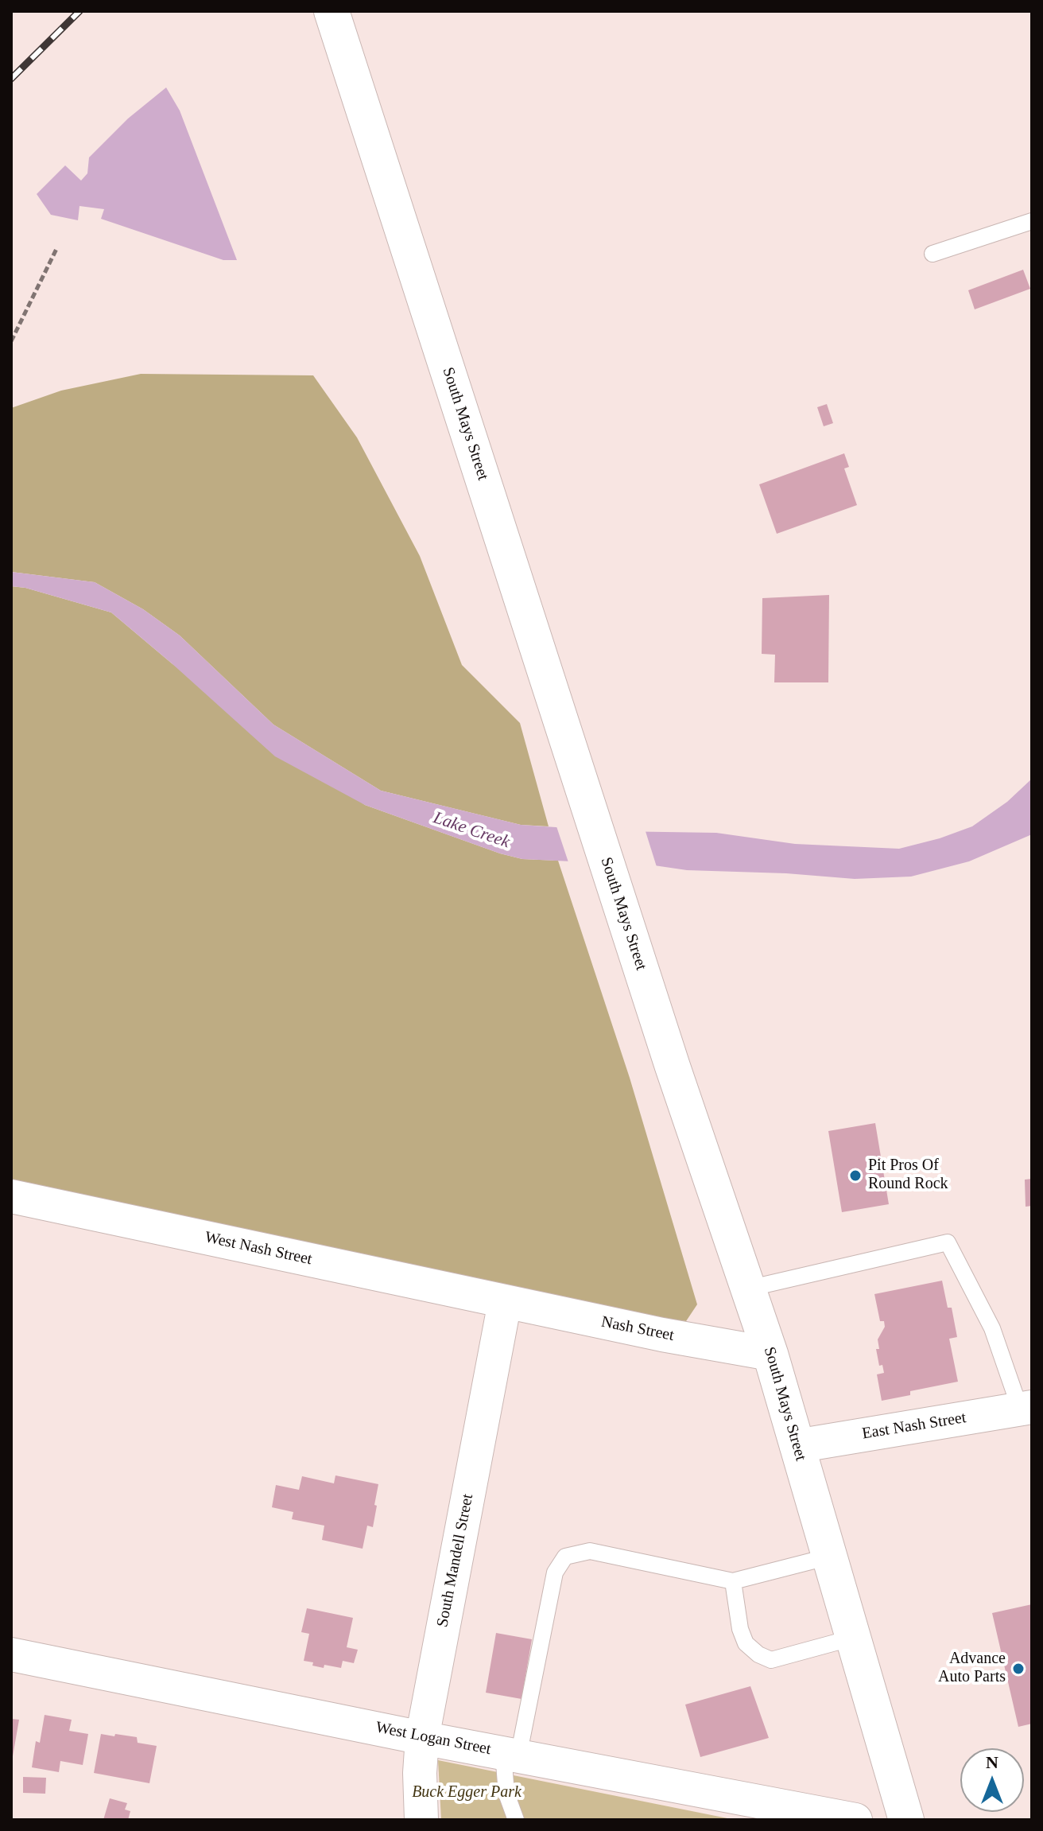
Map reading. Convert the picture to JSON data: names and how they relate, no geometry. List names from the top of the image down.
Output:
{
  "streets": {
    "main road": ["South Mays Street"],
    "street": [
      "West Nash Street",
      "Nash Street",
      "East Nash Street",
      "South Mandell Street",
      "West Logan Street"
    ]
  },
  "crossings": [
    ["South Mays Street", "Nash Street"],
    ["South Mays Street", "East Nash Street"],
    ["West Nash Street", "Nash Street"],
    ["West Nash Street", "South Mandell Street"],
    ["Nash Street", "South Mandell Street"],
    ["South Mandell Street", "West Logan Street"]
  ],
  "water": ["Lake Creek"],
  "parks": ["Buck Egger Park"],
  "places": ["Pit Pros Of Round Rock", "Advance Auto Parts"],
  "north": "top"
}
